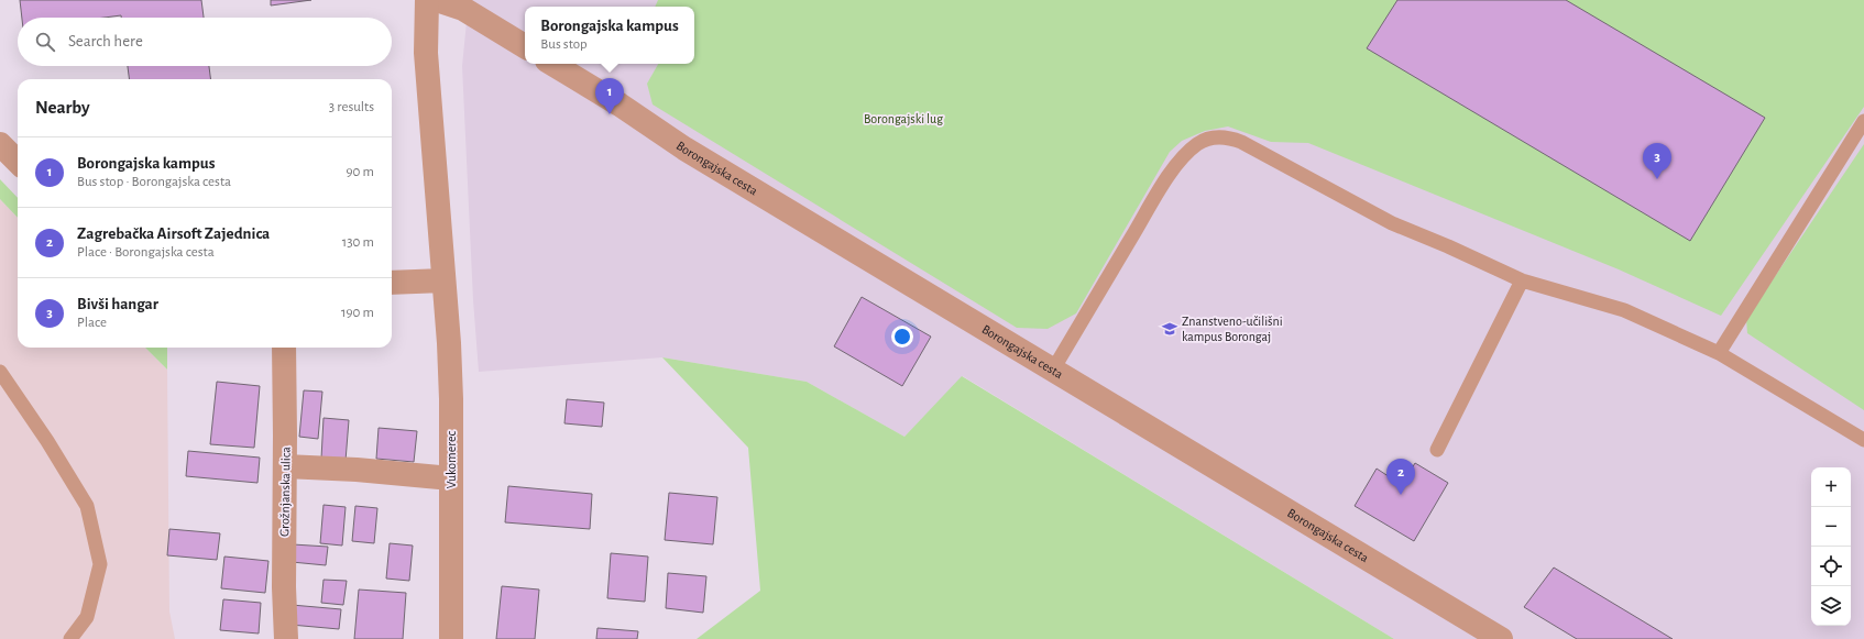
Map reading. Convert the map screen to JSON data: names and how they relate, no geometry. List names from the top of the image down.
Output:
{
  "streets": {
    "street": ["Borongajska cesta", "Vukomerec", "Grožnjanska ulica"]
  },
  "parks": ["Borongajski lug"],
  "places": {
    "school or university": ["Znanstveno-učilišni kampus Borongaj"]
  },
  "page": {
    "popup": ["Borongajska kampus", "Bus stop"],
    "search": "Search here",
    "pins": ["1", "3", "2"],
    "heading": ["Nearby", "3 results"],
    "list": [
      {
        "mark": "1",
        "name": "Borongajska kampus",
        "note": "Bus stop · Borongajska cesta",
        "value": "90 m"
      },
      {
        "mark": "2",
        "name": "Zagrebačka Airsoft Zajednica",
        "note": "Place · Borongajska cesta",
        "value": "130 m"
      },
      {
        "mark": "3",
        "name": "Bivši hangar",
        "note": "Place",
        "value": "190 m"
      }
    ],
    "map_buttons": ["+", "−"]
  }
}
